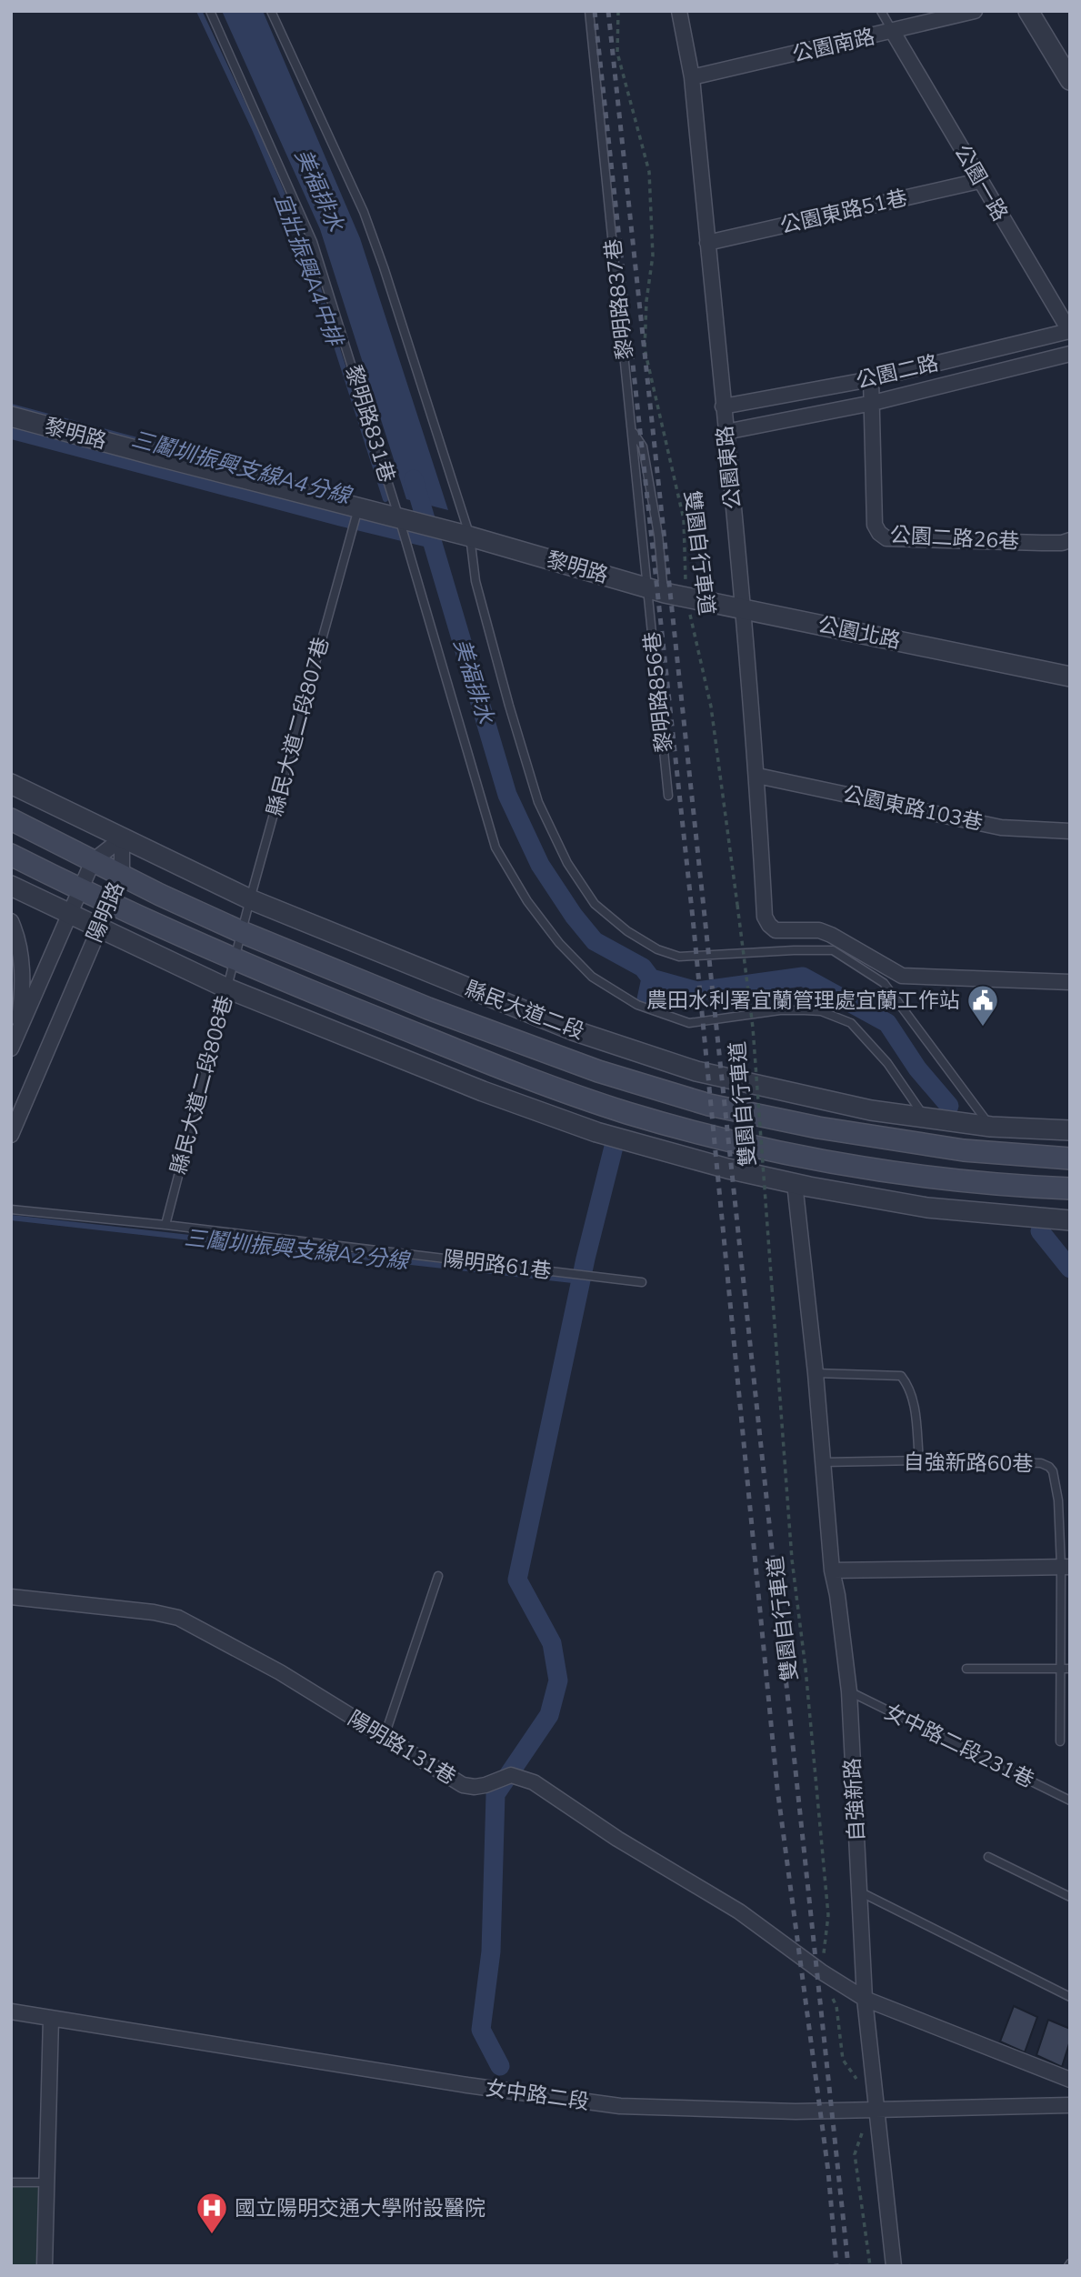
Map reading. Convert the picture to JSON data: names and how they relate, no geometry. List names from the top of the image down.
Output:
{
  "streets": {
    "main road": ["縣民大道二段"],
    "street": [
      "公園南路",
      "公園一路",
      "公園東路51巷",
      "公園二路",
      "黎明路",
      "公園東路",
      "公園二路26巷",
      "公園北路",
      "公園東路103巷",
      "陽明路",
      "陽明路131巷",
      "自強新路",
      "女中路二段"
    ],
    "lane": [
      "黎明路837巷",
      "黎明路831巷",
      "黎明路856巷",
      "縣民大道二段807巷",
      "縣民大道二段808巷",
      "陽明路61巷",
      "自強新路60巷",
      "女中路二段231巷"
    ],
    "path": ["雙園自行車道"]
  },
  "crossings": [
    ["公園南路", "公園一路"],
    ["公園南路", "公園東路"],
    ["公園一路", "公園東路51巷"],
    ["公園一路", "公園二路"],
    ["公園東路51巷", "公園東路"],
    ["黎明路837巷", "黎明路"],
    ["黎明路837巷", "公園北路"],
    ["黎明路837巷", "黎明路856巷"],
    ["公園二路", "公園東路"],
    ["公園二路", "公園二路26巷"],
    ["黎明路831巷", "黎明路"],
    ["黎明路831巷", "縣民大道二段"],
    ["黎明路", "公園北路"],
    ["黎明路", "黎明路856巷"],
    ["黎明路", "縣民大道二段807巷"],
    ["公園東路", "公園北路"],
    ["公園東路", "公園東路103巷"],
    ["雙園自行車道", "公園北路"],
    ["雙園自行車道", "陽明路131巷"],
    ["公園北路", "黎明路856巷"],
    ["縣民大道二段807巷", "縣民大道二段"],
    ["縣民大道二段807巷", "縣民大道二段808巷"],
    ["陽明路", "縣民大道二段"],
    ["縣民大道二段", "縣民大道二段808巷"],
    ["縣民大道二段808巷", "陽明路61巷"],
    ["自強新路60巷", "自強新路"],
    ["女中路二段231巷", "自強新路"],
    ["陽明路131巷", "自強新路"],
    ["自強新路", "女中路二段"]
  ],
  "water": [
    "美福排水",
    "宜壯振興A4中排",
    "三鬮圳振興支線A4分線",
    "三鬮圳振興支線A2分線"
  ],
  "places": {
    "public building": ["農田水利署宜蘭管理處宜蘭工作站"],
    "hospital": ["國立陽明交通大學附設醫院"]
  }
}
